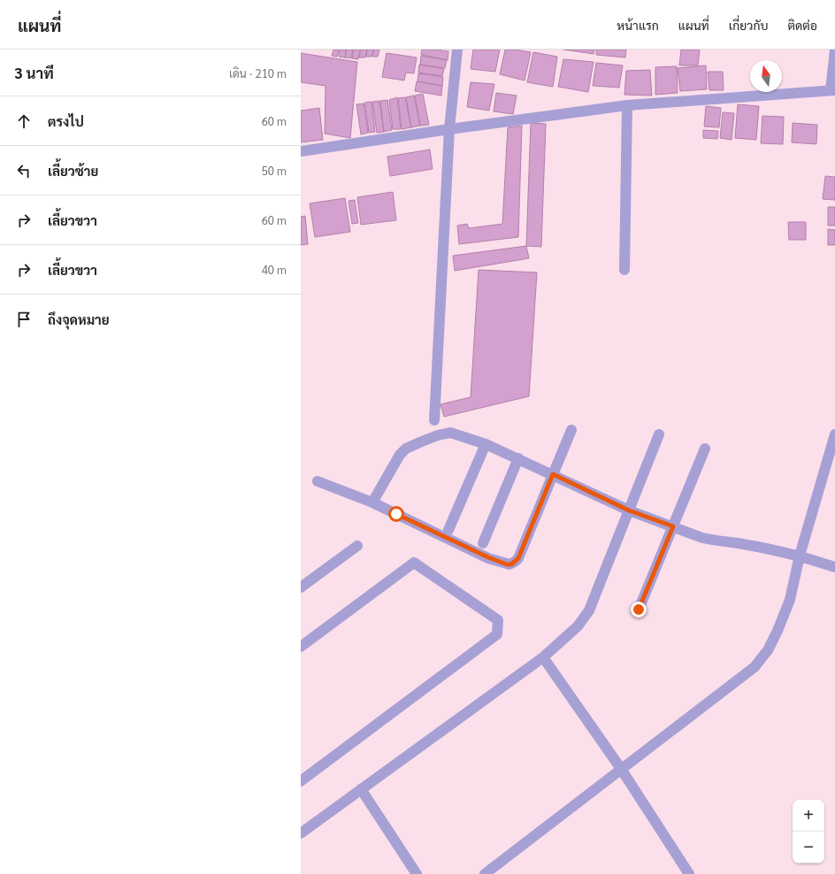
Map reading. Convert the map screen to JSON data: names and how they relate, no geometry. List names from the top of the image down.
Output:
{
  "north": "top",
  "page": {
    "header": "แผนที่",
    "nav": [
      "หน้าแรก",
      "แผนที่",
      "เกี่ยวกับ",
      "ติดต่อ"
    ],
    "heading": ["3 นาที", "เดิน · 210 m"],
    "list": [
      ["ตรงไป", "60 m"],
      ["เลี้ยวซ้าย", "50 m"],
      ["เลี้ยวขวา", "60 m"],
      ["เลี้ยวขวา", "40 m"],
      "ถึงจุดหมาย"
    ],
    "map_buttons": ["+", "−"]
  }
}
